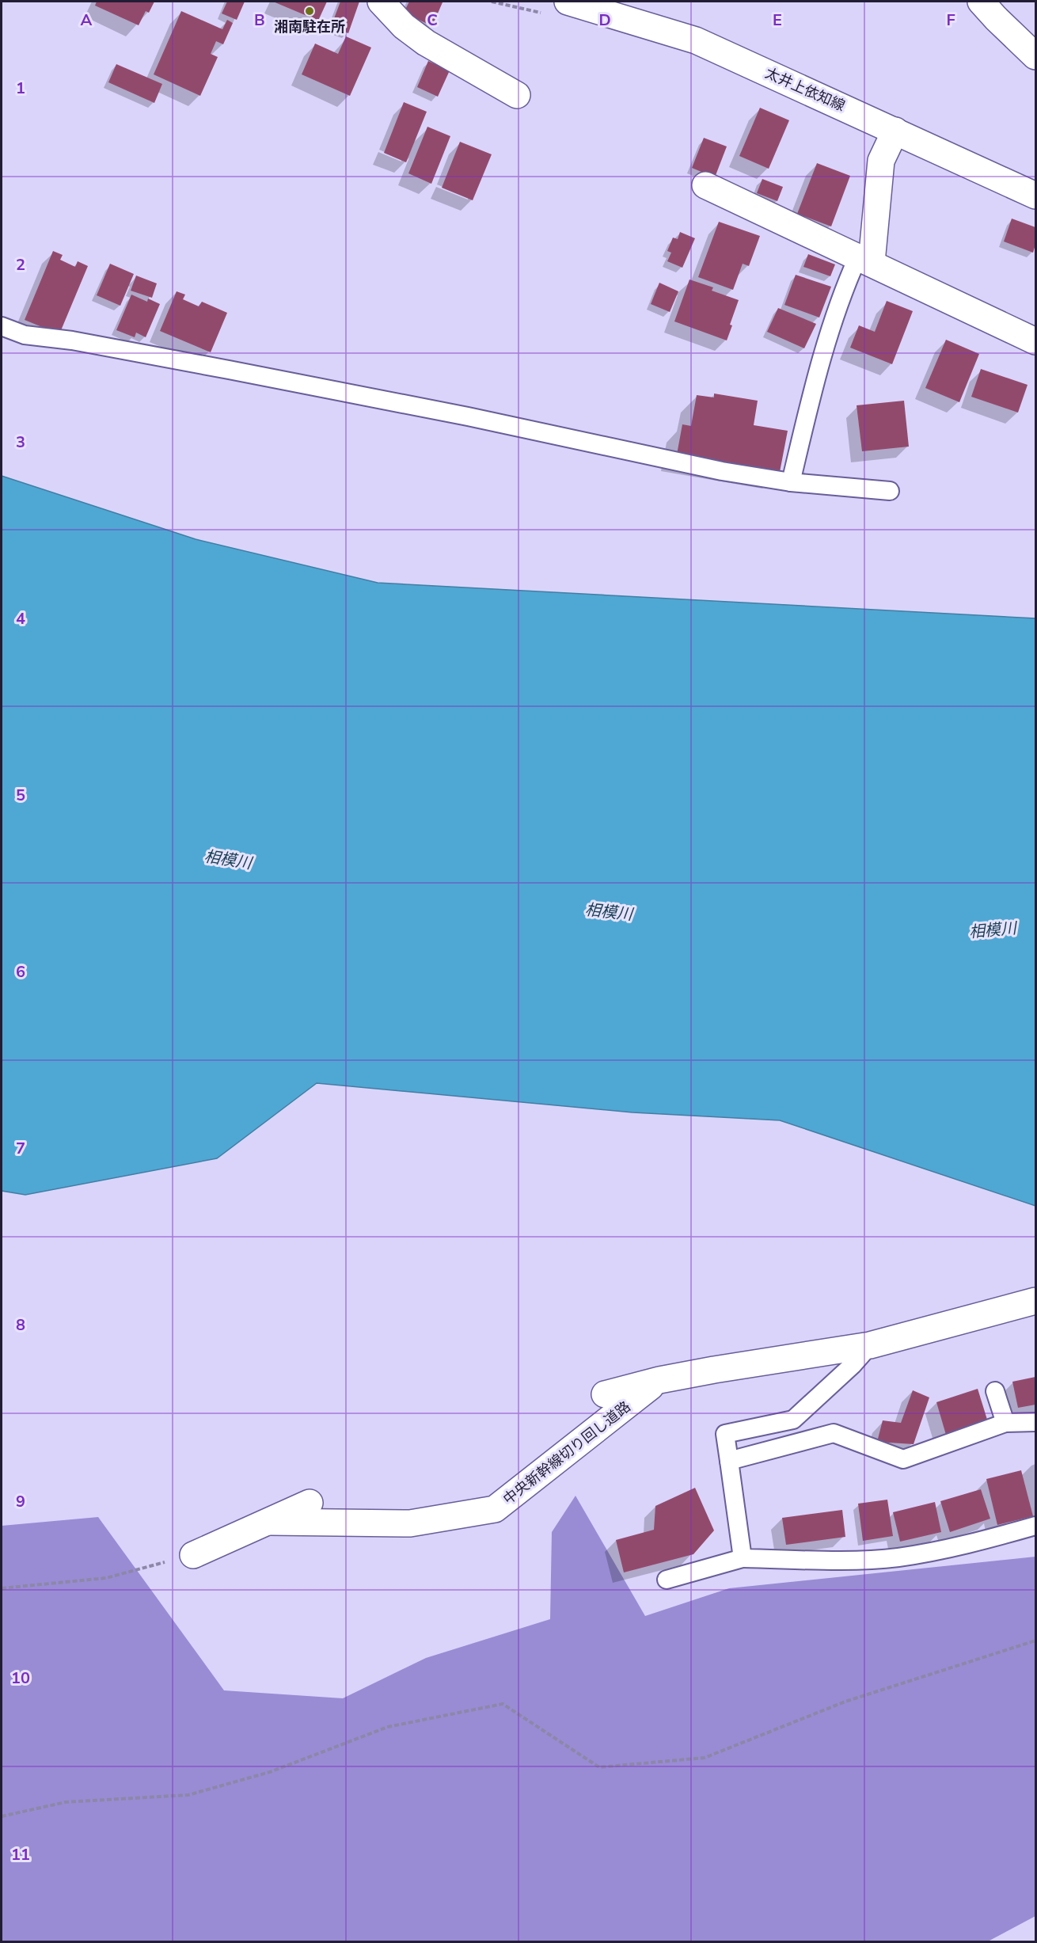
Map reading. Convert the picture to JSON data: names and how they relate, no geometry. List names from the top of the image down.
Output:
{
  "streets": {
    "street": ["太井上依知線", "中央新幹線切り回し道路"]
  },
  "water": ["相模川"],
  "places": ["湘南駐在所"],
  "grid": {
    "columns": [
      "A",
      "B",
      "C",
      "D",
      "E",
      "F"
    ],
    "rows": [
      "1",
      "2",
      "3",
      "4",
      "5",
      "6",
      "7",
      "8",
      "9",
      "10",
      "11"
    ]
  }
}
